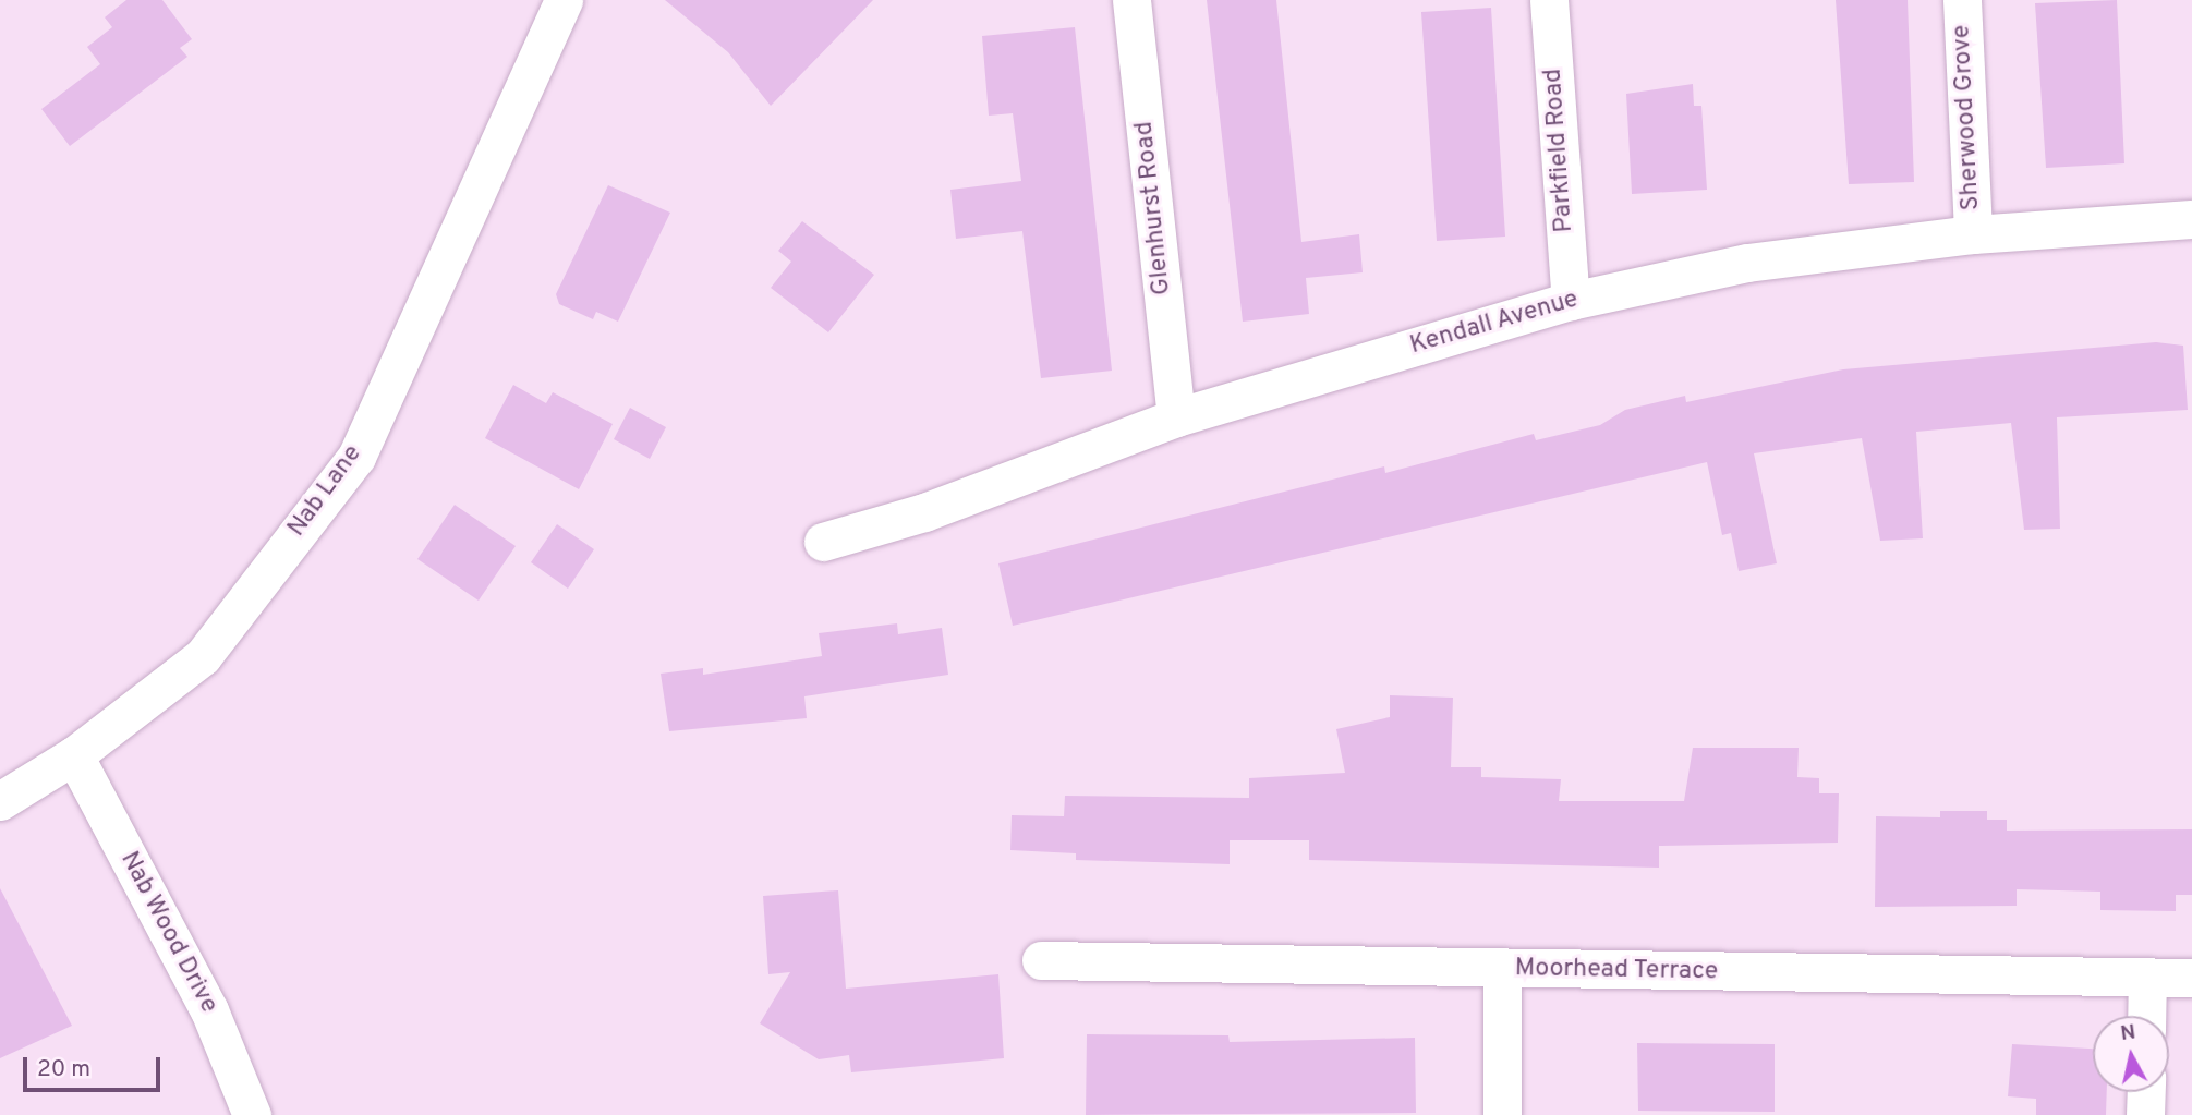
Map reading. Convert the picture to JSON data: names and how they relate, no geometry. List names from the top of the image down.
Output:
{
  "streets": {
    "street": [
      "Sherwood Grove",
      "Parkfield Road",
      "Glenhurst Road",
      "Kendall Avenue",
      "Nab Lane",
      "Nab Wood Drive",
      "Moorhead Terrace"
    ]
  },
  "crossings": [
    ["Sherwood Grove", "Kendall Avenue"],
    ["Parkfield Road", "Kendall Avenue"],
    ["Glenhurst Road", "Kendall Avenue"],
    ["Nab Lane", "Nab Wood Drive"]
  ],
  "scale_bar": "20 m",
  "north": "top"
}
